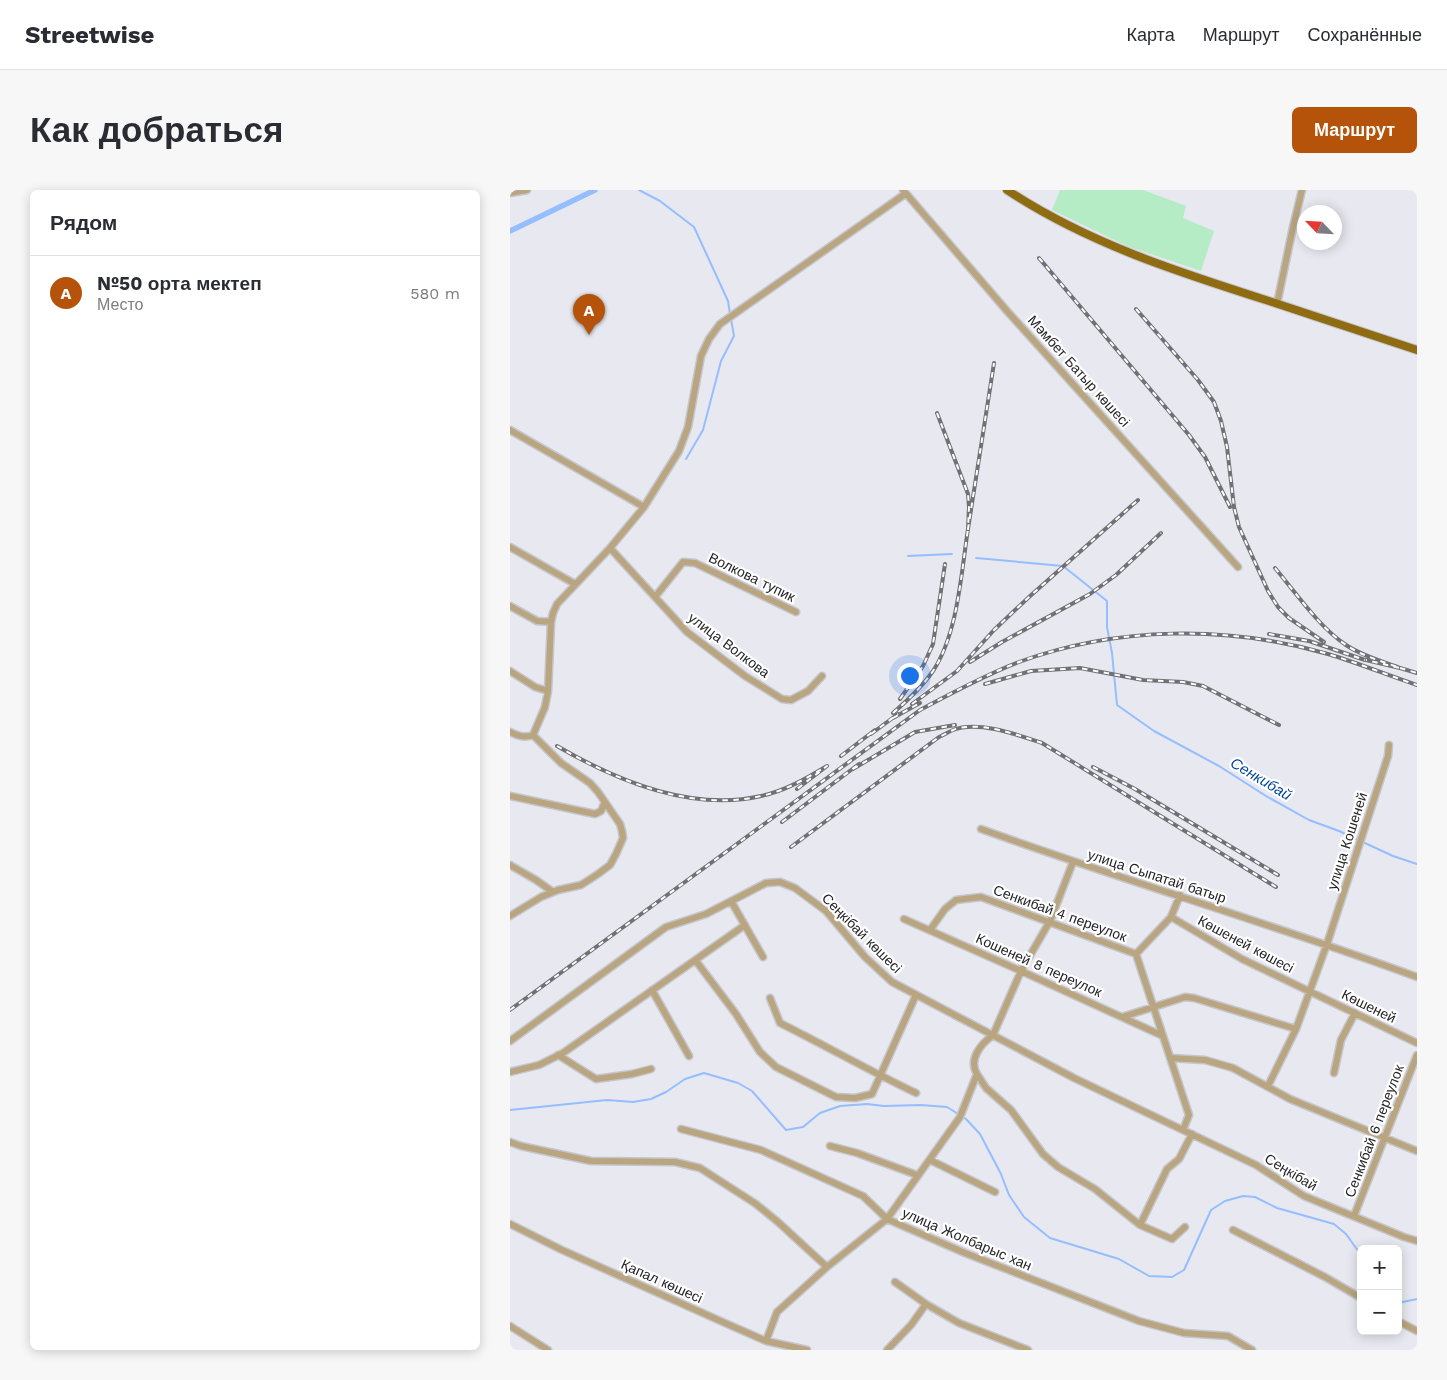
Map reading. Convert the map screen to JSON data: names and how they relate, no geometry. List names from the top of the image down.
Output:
{
  "streets": {
    "street": [
      "Мәмбет Батыр көшесі",
      "Волкова тупик",
      "улица Волкова",
      "улица Кошеней",
      "улица Сыпатай батыр",
      "Сенкибай 4 переулок",
      "Сеңкібай көшесі",
      "Көшеней көшесі",
      "Кошеней 8 переулок",
      "Көшеней",
      "Сенкибай 6 переулок",
      "Сеңкібай",
      "улица Жолбарыс хан",
      "Қапал көшесі"
    ]
  },
  "crossings": [
    ["Волкова тупик", "улица Волкова"],
    ["улица Кошеней", "улица Сыпатай батыр"],
    ["улица Кошеней", "Көшеней көшесі"],
    ["улица Кошеней", "Көшеней"],
    ["улица Сыпатай батыр", "Сенкибай 4 переулок"],
    ["Сенкибай 4 переулок", "Сеңкібай көшесі"],
    ["Сенкибай 4 переулок", "Көшеней көшесі"],
    ["Сенкибай 4 переулок", "Кошеней 8 переулок"],
    ["Сенкибай 4 переулок", "Сеңкібай"],
    ["Сеңкібай көшесі", "Сеңкібай"],
    ["Көшеней көшесі", "Көшеней"],
    ["Сенкибай 6 переулок", "Сеңкібай"]
  ],
  "water": ["Сенкибай"],
  "north": "top left",
  "page": {
    "header": "Streetwise",
    "nav": ["Карта", "Маршрут", "Сохранённые"],
    "buttons": "Маршрут",
    "title": "Как добраться",
    "heading": "Рядом",
    "list": [
      {
        "mark": "A",
        "name": "№50 орта мектеп",
        "note": "Место",
        "value": "580 m"
      }
    ],
    "pins": "A",
    "map_buttons": ["+", "−"]
  }
}
